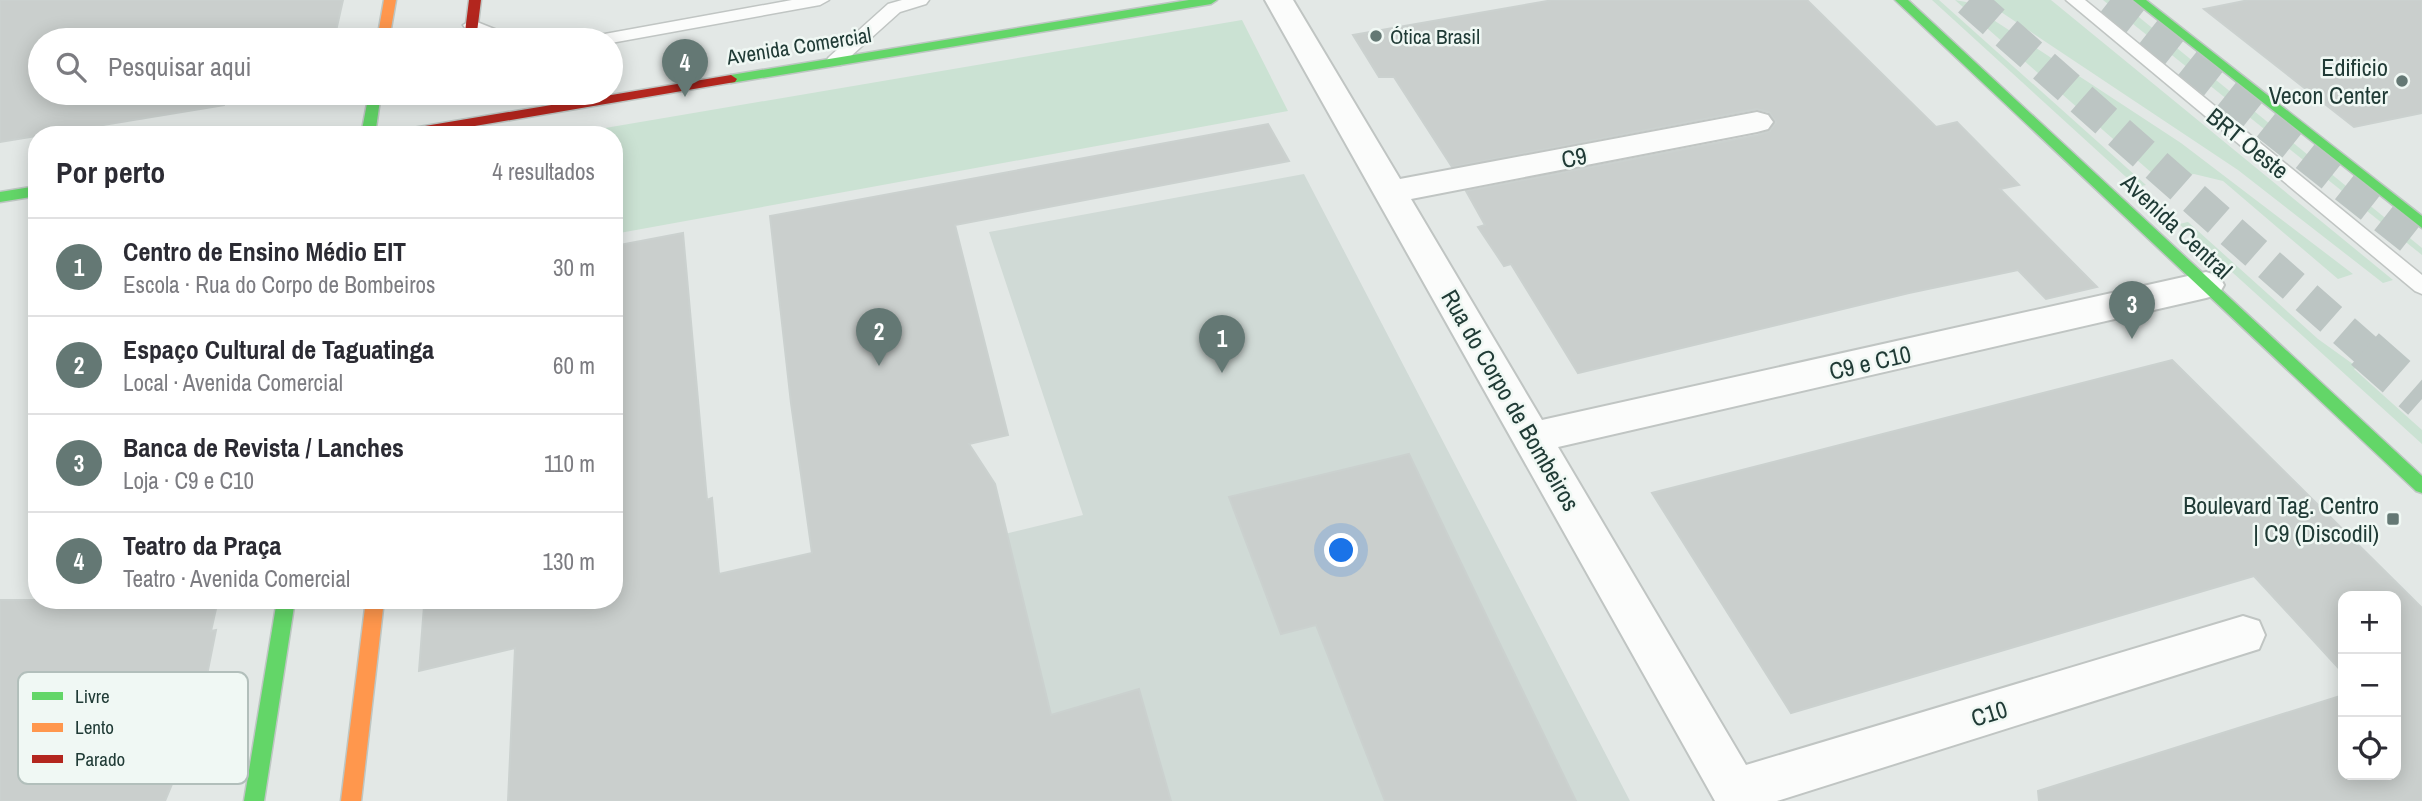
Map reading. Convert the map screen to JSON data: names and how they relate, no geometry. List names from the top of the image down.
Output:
{
  "streets": {
    "main road": ["Avenida Comercial", "Avenida Central"],
    "street": [
      "C9",
      "C9 e C10",
      "Rua do Corpo de Bombeiros",
      "C10"
    ],
    "lane": ["BRT Oeste"]
  },
  "crossings": [
    ["C9", "Rua do Corpo de Bombeiros"],
    ["Avenida Central", "C9 e C10"],
    ["C9 e C10", "Rua do Corpo de Bombeiros"],
    ["Rua do Corpo de Bombeiros", "C10"]
  ],
  "places": {
    "other": ["Ótica Brasil", "Edificio Vecon Center"],
    "transit": ["Boulevard Tag. Centro | C9 (Discodil)"]
  },
  "legend": ["Livre", "Lento", "Parado"],
  "page": {
    "search": "Pesquisar aqui",
    "pins": [
      "4",
      "3",
      "2",
      "1"
    ],
    "heading": ["Por perto", "4 resultados"],
    "list": [
      {
        "mark": "1",
        "name": "Centro de Ensino Médio EIT",
        "note": "Escola · Rua do Corpo de Bombeiros",
        "value": "30 m"
      },
      {
        "mark": "2",
        "name": "Espaço Cultural de Taguatinga",
        "note": "Local · Avenida Comercial",
        "value": "60 m"
      },
      {
        "mark": "3",
        "name": "Banca de Revista / Lanches",
        "note": "Loja · C9 e C10",
        "value": "110 m"
      },
      {
        "mark": "4",
        "name": "Teatro da Praça",
        "note": "Teatro · Avenida Comercial",
        "value": "130 m"
      }
    ],
    "map_buttons": ["+", "−"]
  }
}
